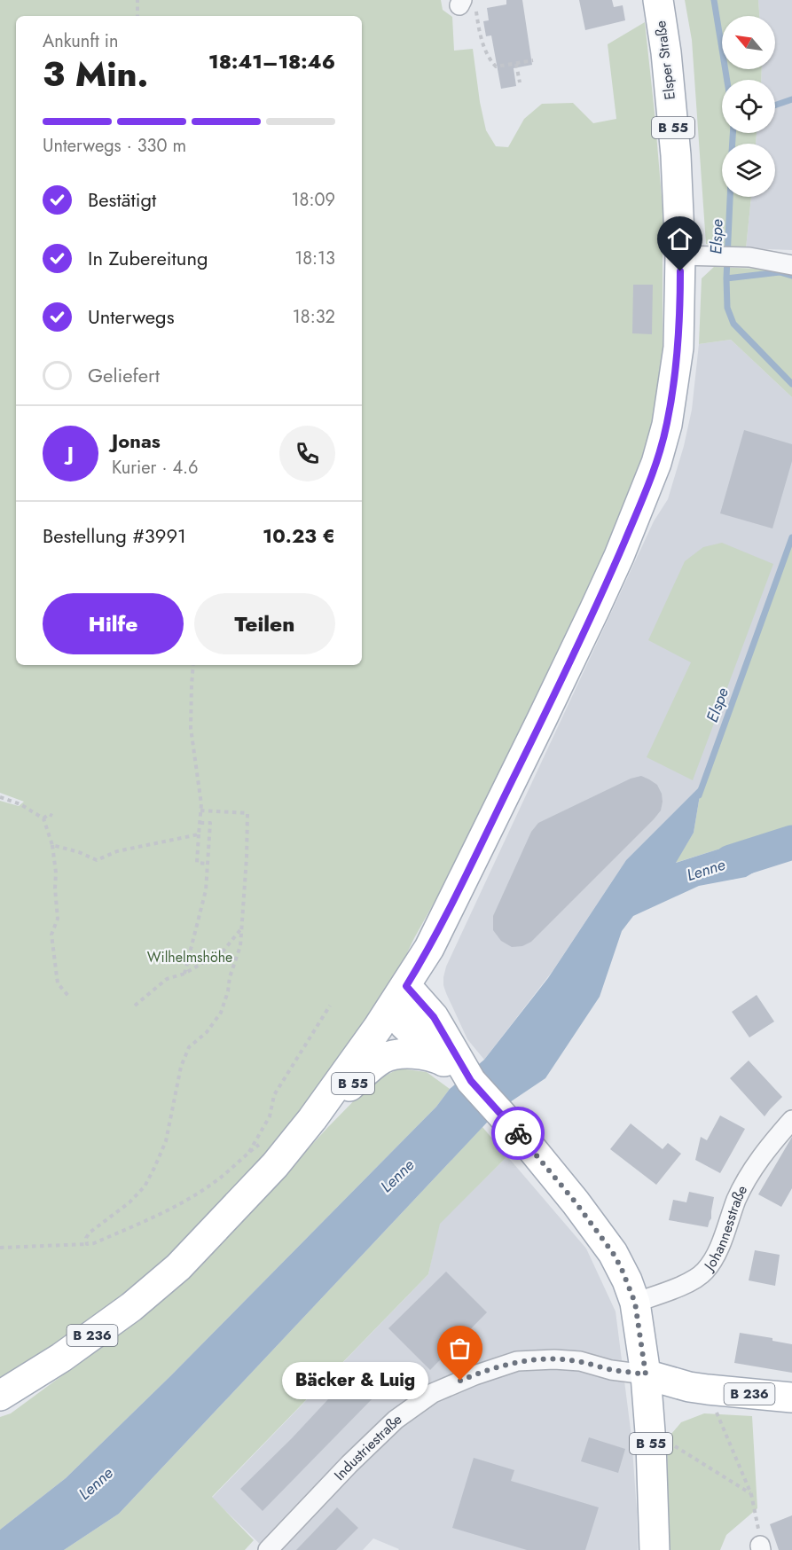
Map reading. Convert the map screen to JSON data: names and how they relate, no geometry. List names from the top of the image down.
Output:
{
  "streets": {
    "main road": ["Elsper Straße", "B 55", "B 236"],
    "street": ["Johannesstraße", "Industriestraße"]
  },
  "crossings": [
    ["Elsper Straße", "B 55"],
    ["Elsper Straße", "B 236"],
    ["B 55", "Johannesstraße"],
    ["B 55", "B 236"],
    ["B 55", "Industriestraße"],
    ["B 236", "Industriestraße"]
  ],
  "water": ["Elspe", "Lenne"],
  "parks": ["Wilhelmshöhe"],
  "places": ["Bäcker & Luig"],
  "north": "top left",
  "page": {
    "heading": ["3 Min.", "Ankunft in", "18:41–18:46"],
    "panel": [
      "Jonas",
      "Kurier · 4.6",
      "Bestellung #3991",
      "10.23 €"
    ],
    "bar": "Unterwegs · 330 m",
    "list": [
      ["Bestätigt", "18:09"],
      ["In Zubereitung", "18:13"],
      ["Unterwegs", "18:32"],
      "Geliefert"
    ],
    "round": "J",
    "buttons": ["Hilfe", "Teilen"],
    "bubble": "Bäcker & Luig"
  }
}
